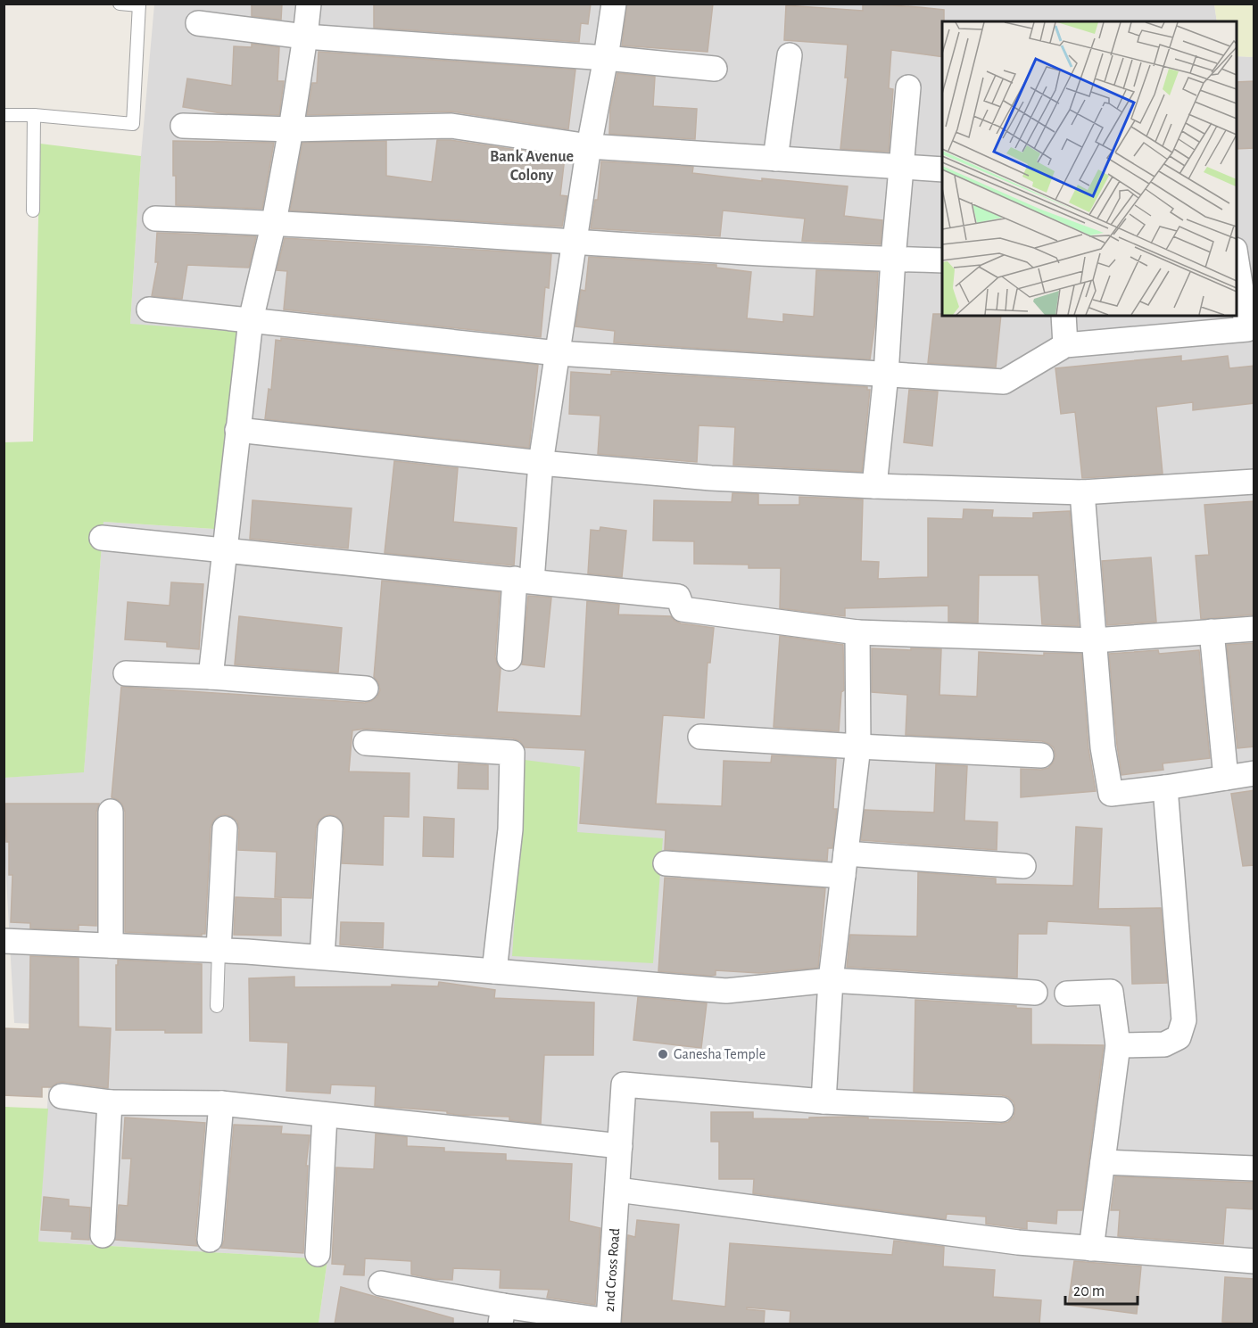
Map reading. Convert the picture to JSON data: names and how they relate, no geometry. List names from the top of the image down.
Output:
{
  "streets": {
    "street": ["2nd Cross Road"]
  },
  "districts": ["Bank Avenue Colony"],
  "places": ["Ganesha Temple"],
  "scale_bar": "20 m"
}
